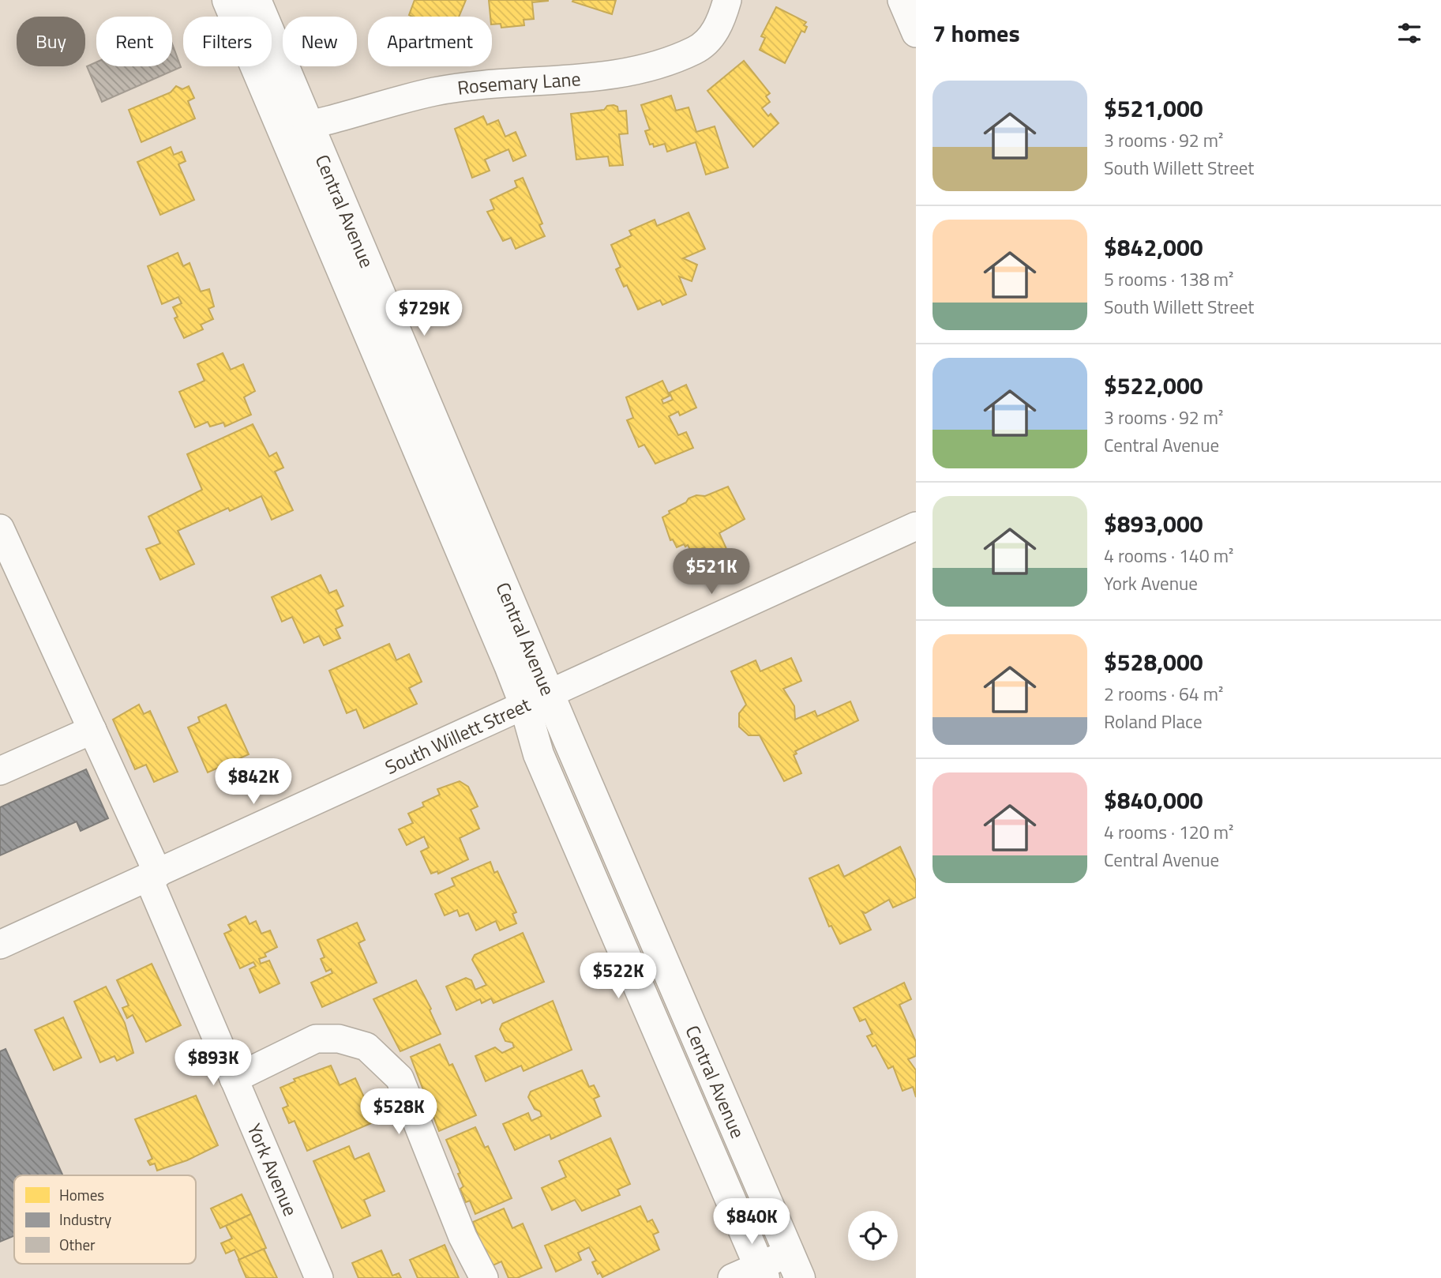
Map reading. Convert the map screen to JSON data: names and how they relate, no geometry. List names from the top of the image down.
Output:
{
  "streets": {
    "main road": ["Central Avenue"],
    "street": ["Rosemary Lane", "South Willett Street", "York Avenue"]
  },
  "crossings": [
    ["Rosemary Lane", "Central Avenue"],
    ["Central Avenue", "South Willett Street"],
    ["South Willett Street", "York Avenue"]
  ],
  "legend": ["Homes", "Industry", "Other"],
  "page": {
    "heading": "7 homes",
    "chip": [
      "Buy",
      "Rent",
      "Filters",
      "New",
      "Apartment"
    ],
    "list": [
      {
        "name": "$521,000",
        "note": "3 rooms · 92 m² · South Willett Street"
      },
      {
        "name": "$842,000",
        "note": "5 rooms · 138 m² · South Willett Street"
      },
      {
        "name": "$522,000",
        "note": "3 rooms · 92 m² · Central Avenue"
      },
      {
        "name": "$893,000",
        "note": "4 rooms · 140 m² · York Avenue"
      },
      {
        "name": "$528,000",
        "note": "2 rooms · 64 m² · Roland Place"
      },
      {
        "name": "$840,000",
        "note": "4 rooms · 120 m² · Central Avenue"
      }
    ],
    "price": [
      "$729K",
      "$521K",
      "$842K",
      "$522K",
      "$893K",
      "$528K",
      "$840K"
    ]
  }
}
